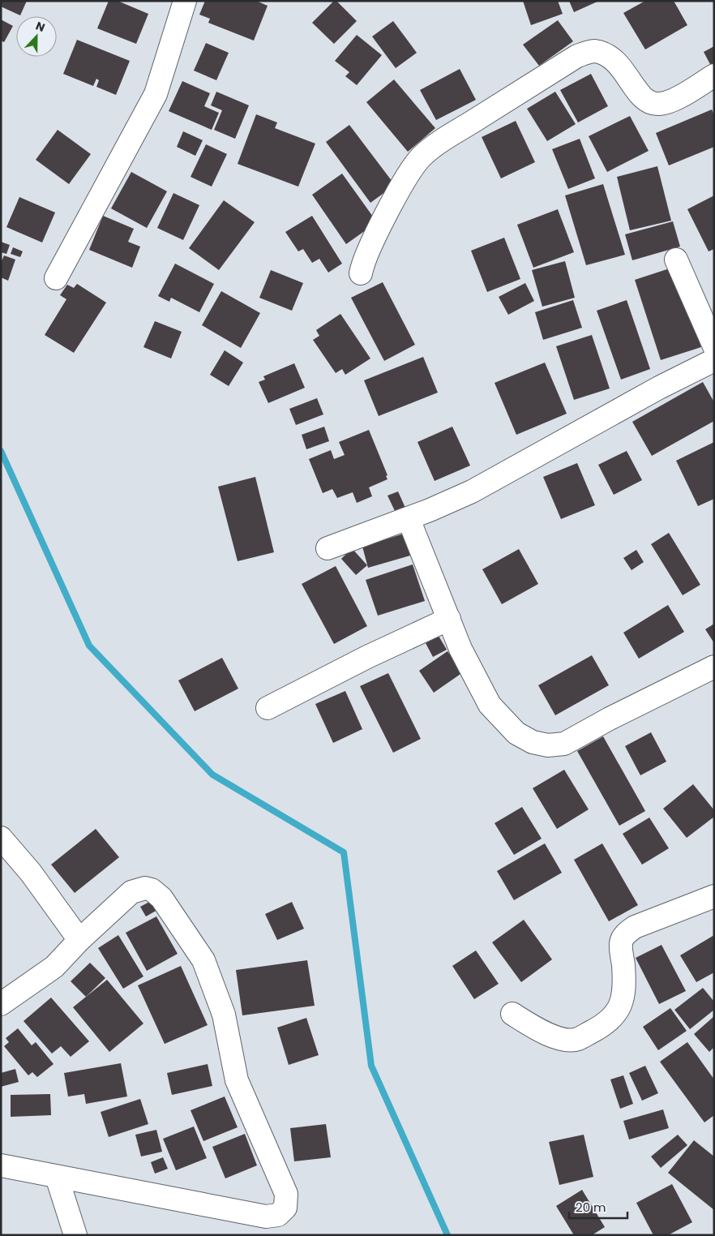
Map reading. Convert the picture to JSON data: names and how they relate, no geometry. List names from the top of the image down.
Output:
{
  "scale_bar": "20 m",
  "north": "top"
}
